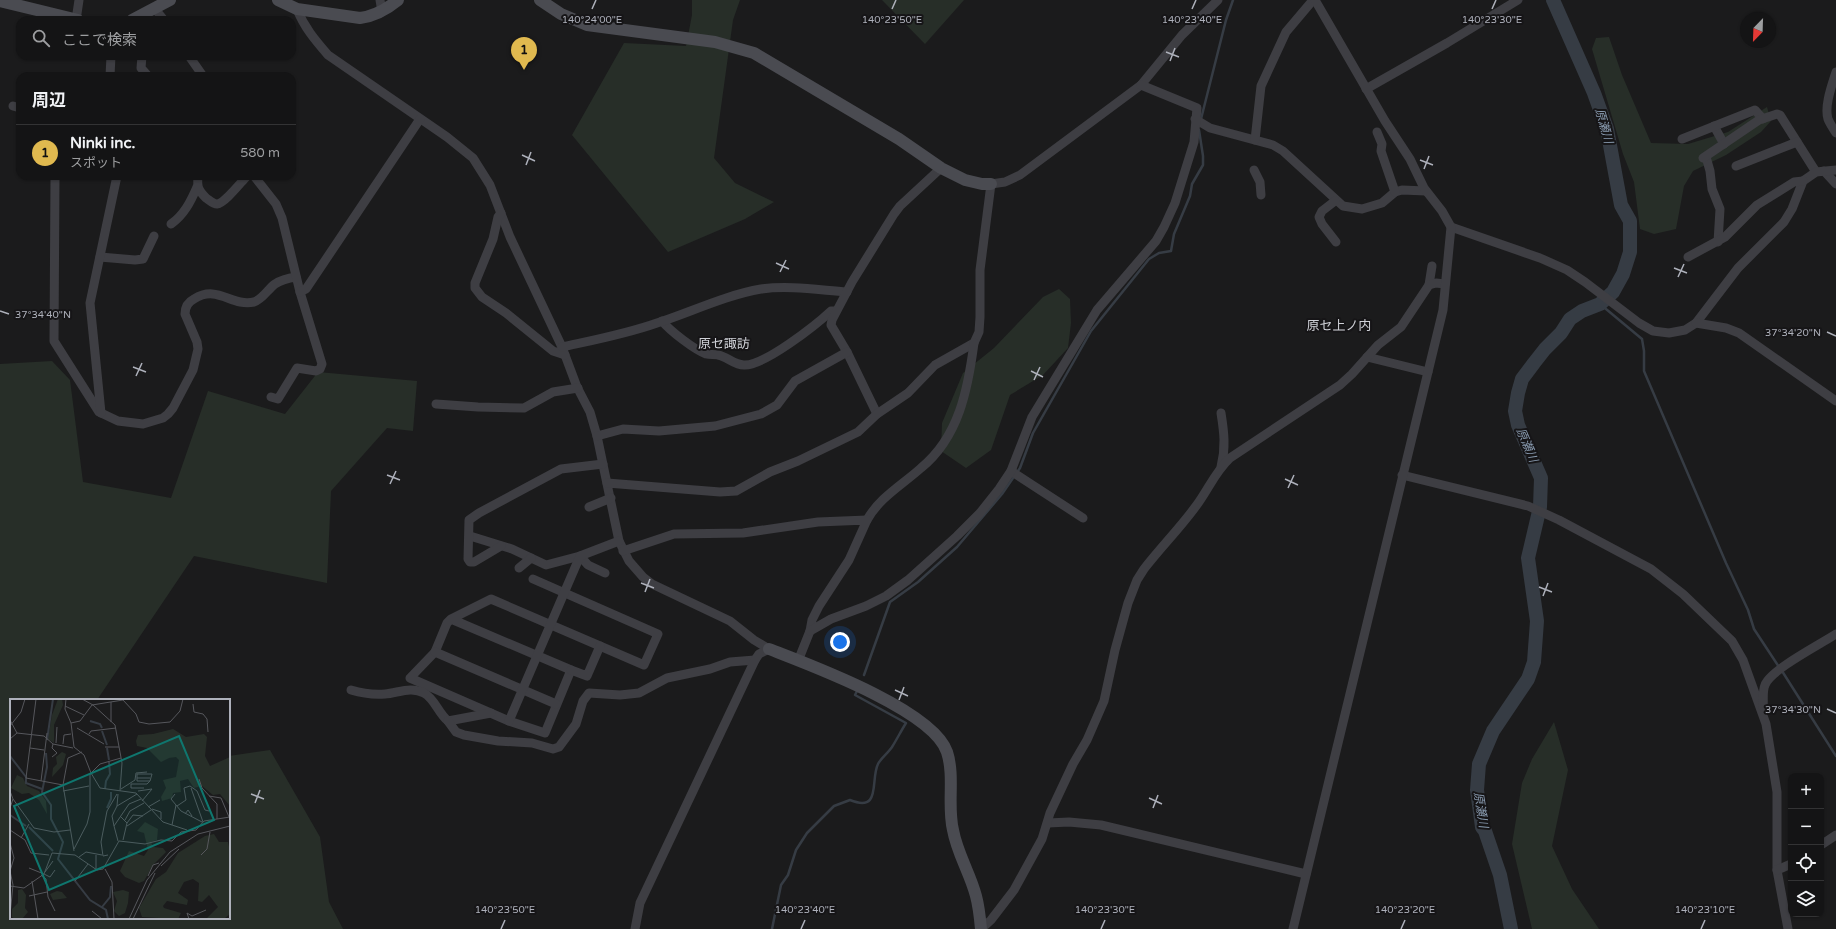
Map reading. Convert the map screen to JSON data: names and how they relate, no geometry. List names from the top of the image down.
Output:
{
  "districts": ["原セ上ノ内", "原セ諏訪"],
  "water": ["原瀬川"],
  "north": "bottom left",
  "page": {
    "search": "ここで検索",
    "pins": "1",
    "heading": "周辺",
    "list": [
      {
        "mark": "1",
        "name": "Ninki inc.",
        "note": "スポット",
        "value": "580 m"
      }
    ],
    "map_buttons": ["+", "−"]
  },
  "coordinates": [
    "140°23'50\"E",
    "140°23'40\"E",
    "140°23'30\"E",
    "140°24'00\"E",
    "37°34'40\"N",
    "37°34'20\"N",
    "37°34'30\"N",
    "140°23'20\"E",
    "140°23'10\"E"
  ]
}
